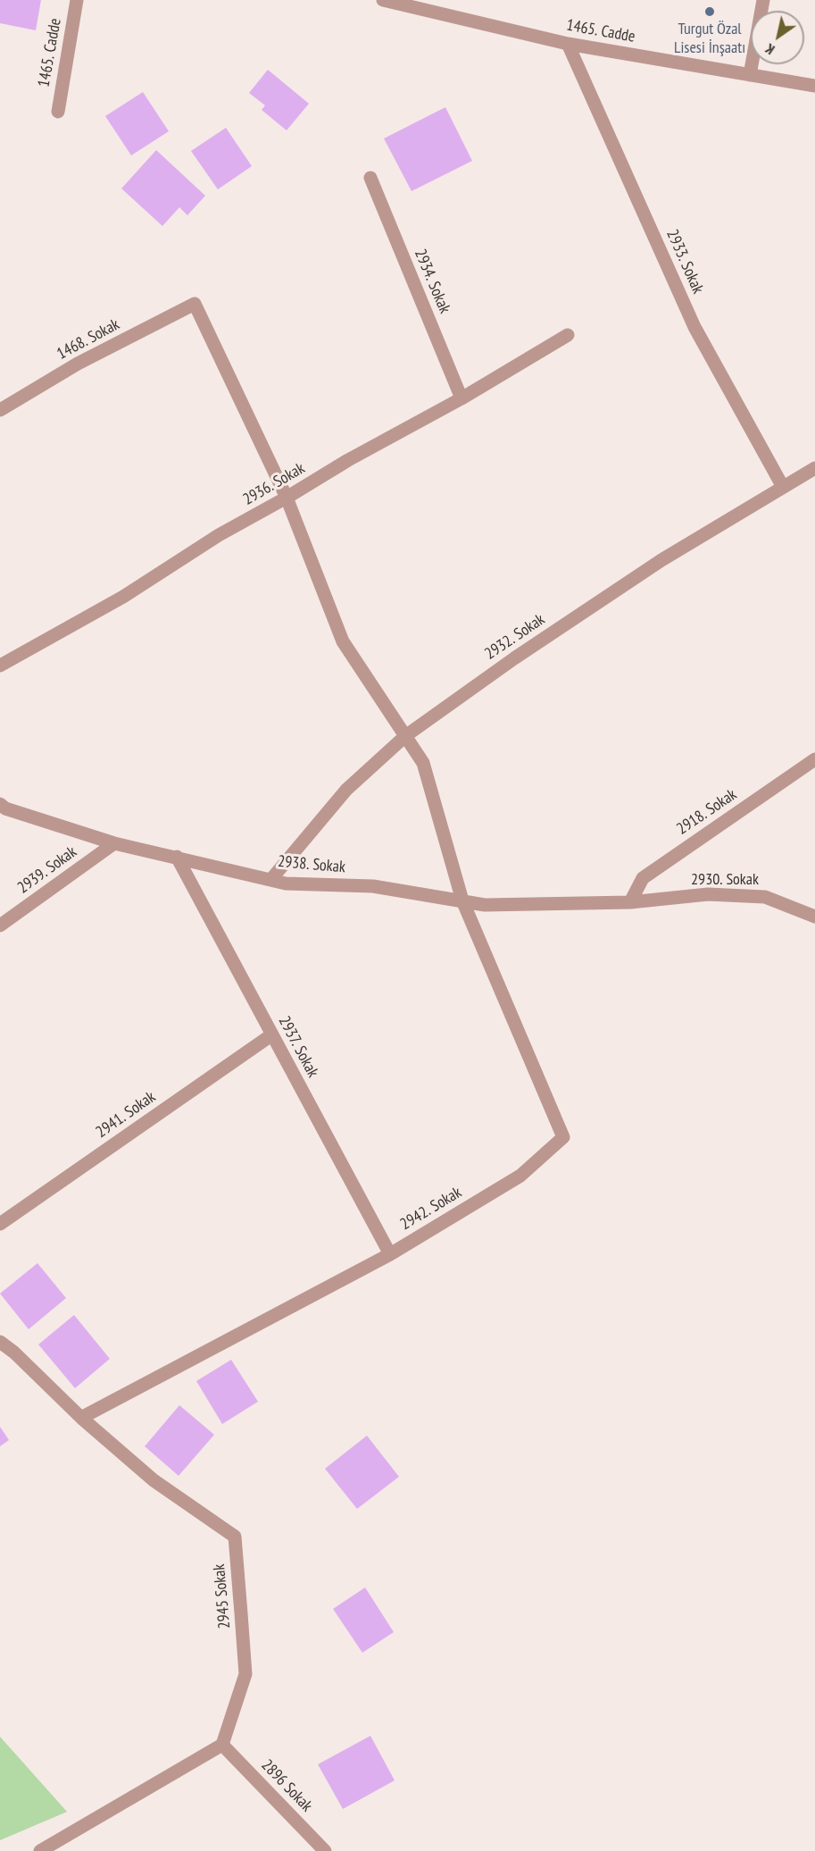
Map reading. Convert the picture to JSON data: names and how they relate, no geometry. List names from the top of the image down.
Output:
{
  "streets": {
    "street": [
      "1465. Cadde",
      "2933. Sokak",
      "2934. Sokak",
      "1468. Sokak",
      "2936. Sokak",
      "2932. Sokak",
      "2918. Sokak",
      "2938. Sokak",
      "2939. Sokak",
      "2930. Sokak",
      "2937. Sokak",
      "2941. Sokak",
      "2942. Sokak",
      "2945 Sokak",
      "2896 Sokak"
    ]
  },
  "crossings": [
    ["1465. Cadde", "2933. Sokak"],
    ["2933. Sokak", "2932. Sokak"],
    ["2934. Sokak", "2936. Sokak"],
    ["1468. Sokak", "2936. Sokak"],
    ["2932. Sokak", "2938. Sokak"],
    ["2918. Sokak", "2938. Sokak"],
    ["2918. Sokak", "2930. Sokak"],
    ["2938. Sokak", "2939. Sokak"],
    ["2938. Sokak", "2930. Sokak"],
    ["2938. Sokak", "2937. Sokak"],
    ["2938. Sokak", "2942. Sokak"],
    ["2937. Sokak", "2941. Sokak"],
    ["2937. Sokak", "2942. Sokak"],
    ["2942. Sokak", "2945 Sokak"],
    ["2945 Sokak", "2896 Sokak"]
  ],
  "places": ["Turgut Özal Lisesi İnşaatı"],
  "north": "bottom left"
}
